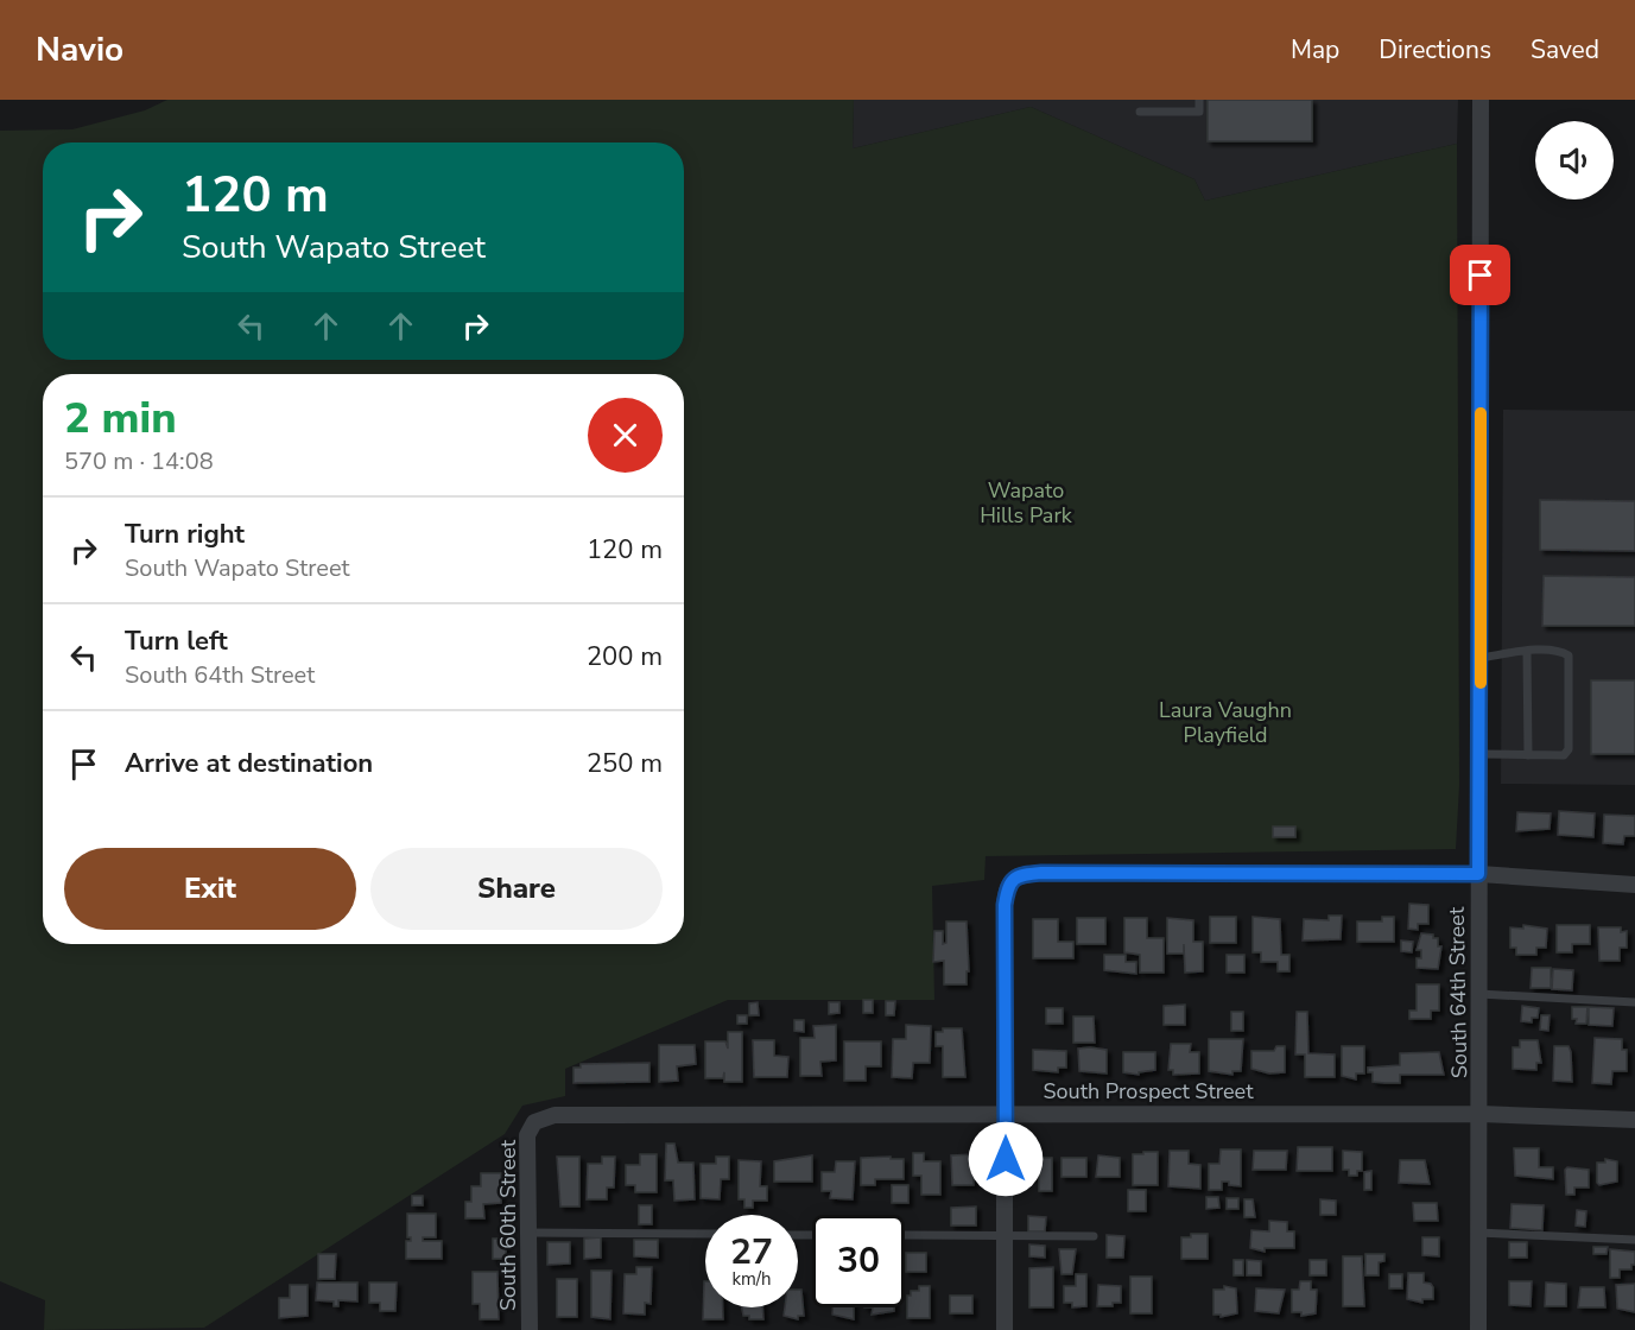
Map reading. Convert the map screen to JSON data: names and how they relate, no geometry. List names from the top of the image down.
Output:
{
  "streets": {
    "street": ["South 64th Street", "South Prospect Street", "South 60th Street"]
  },
  "crossings": [
    ["South 64th Street", "South Prospect Street"],
    ["South Prospect Street", "South 60th Street"]
  ],
  "parks": ["Wapato Hills Park", "Laura Vaughn Playfield"],
  "page": {
    "header": "Navio",
    "nav": ["Map", "Directions", "Saved"],
    "turn": ["120 m", "South Wapato Street"],
    "heading": ["2 min", "570 m · 14:08"],
    "list": [
      {
        "name": "Turn right",
        "note": "South Wapato Street",
        "value": "120 m"
      },
      {
        "name": "Turn left",
        "note": "South 64th Street",
        "value": "200 m"
      },
      {
        "name": "Arrive at destination",
        "value": "250 m"
      }
    ],
    "buttons": ["Exit", "Share"],
    "speed": "27 km/h",
    "limit": "30"
  }
}
